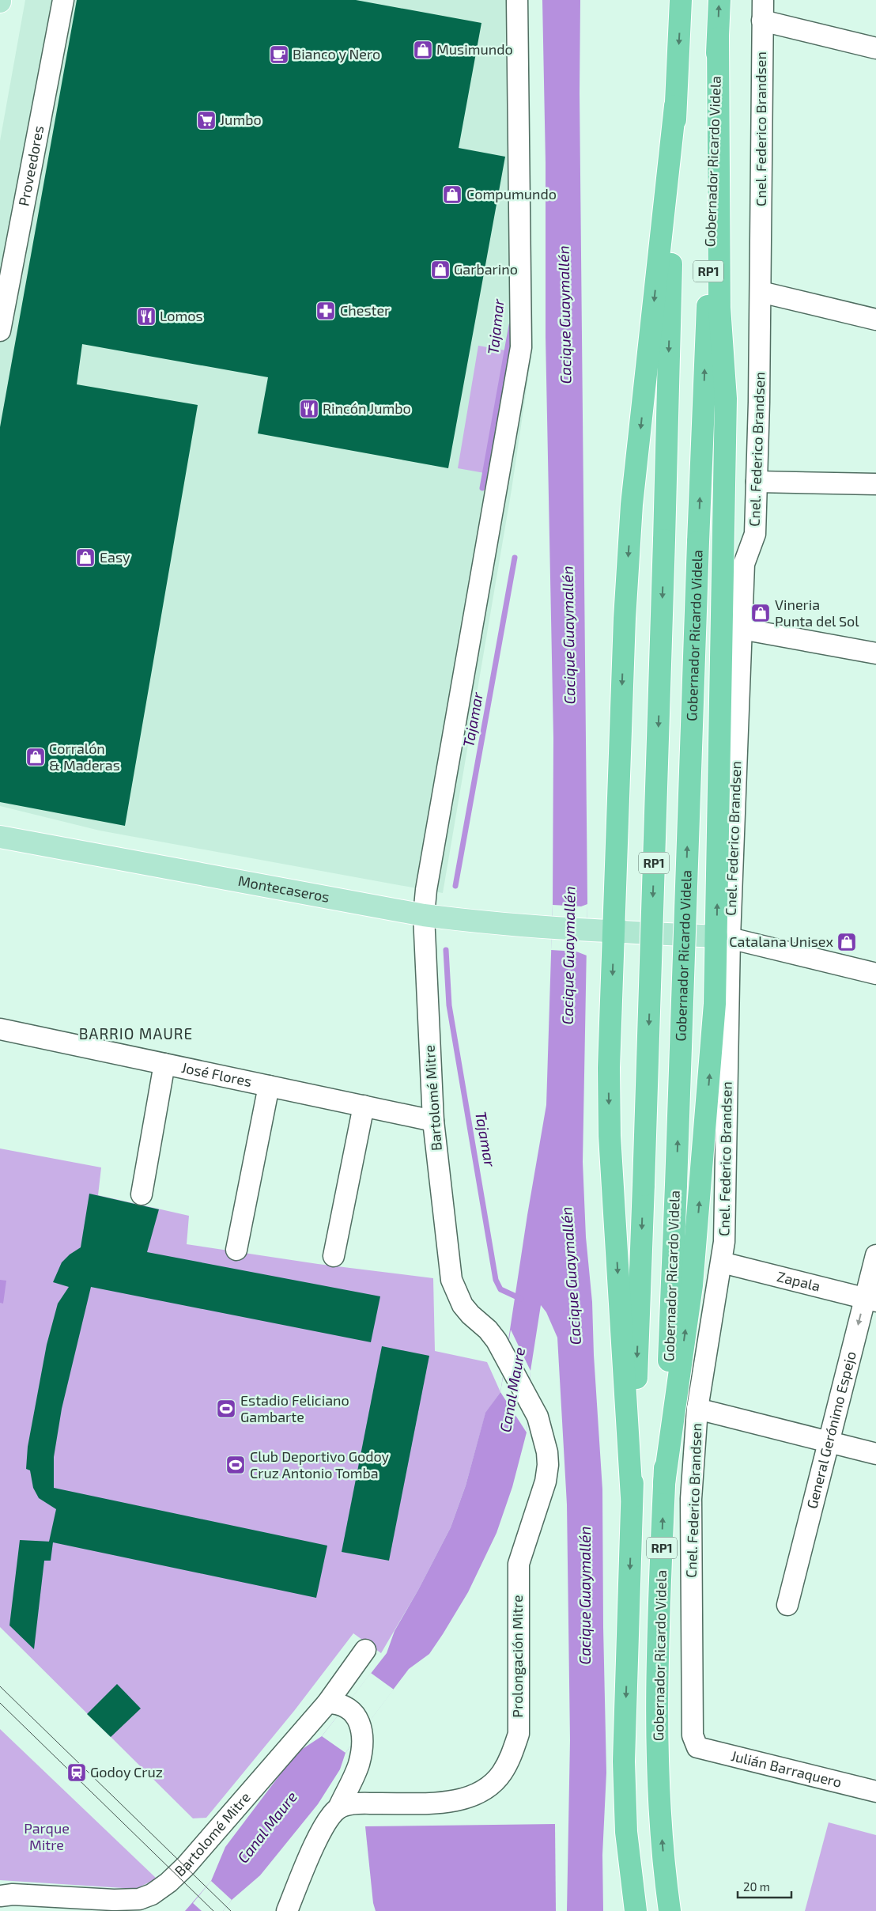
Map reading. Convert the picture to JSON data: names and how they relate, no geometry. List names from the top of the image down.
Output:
{
  "streets": {
    "highway": ["Gobernador Ricardo Videla", "RP1"],
    "main road": ["Montecaseros"],
    "street": [
      "Cnel. Federico Brandsen",
      "Proveedores",
      "José Flores",
      "Bartolomé Mitre",
      "Zapala",
      "General Gerónimo Espejo",
      "Prolongación Mitre",
      "Julián Barraquero"
    ]
  },
  "crossings": [
    ["Cnel. Federico Brandsen", "Montecaseros"],
    ["Cnel. Federico Brandsen", "Zapala"],
    ["Cnel. Federico Brandsen", "Julián Barraquero"],
    ["Montecaseros", "Bartolomé Mitre"],
    ["José Flores", "Bartolomé Mitre"],
    ["Bartolomé Mitre", "Prolongación Mitre"],
    ["Zapala", "General Gerónimo Espejo"]
  ],
  "one_way": ["General Gerónimo Espejo"],
  "districts": ["BARRIO MAURE"],
  "water": ["Cacique Guaymallén", "Tajamar", "Canal Maure"],
  "parks": ["Parque Mitre"],
  "places": {
    "shop": [
      "Musimundo",
      "Compumundo",
      "Garbarino",
      "Easy",
      "Vineria Punta del Sol",
      "Corralón & Maderas",
      "Catalana Unisex"
    ],
    "cafe": ["Bianco y Nero"],
    "supermarket": ["Jumbo"],
    "pharmacy": ["Chester"],
    "restaurant": ["Lomos", "Rincón Jumbo"],
    "sports": ["Estadio Feliciano Gambarte", "Club Deportivo Godoy Cruz Antonio Tomba"],
    "station": ["Godoy Cruz"]
  },
  "scale_bar": "20 m"
}
